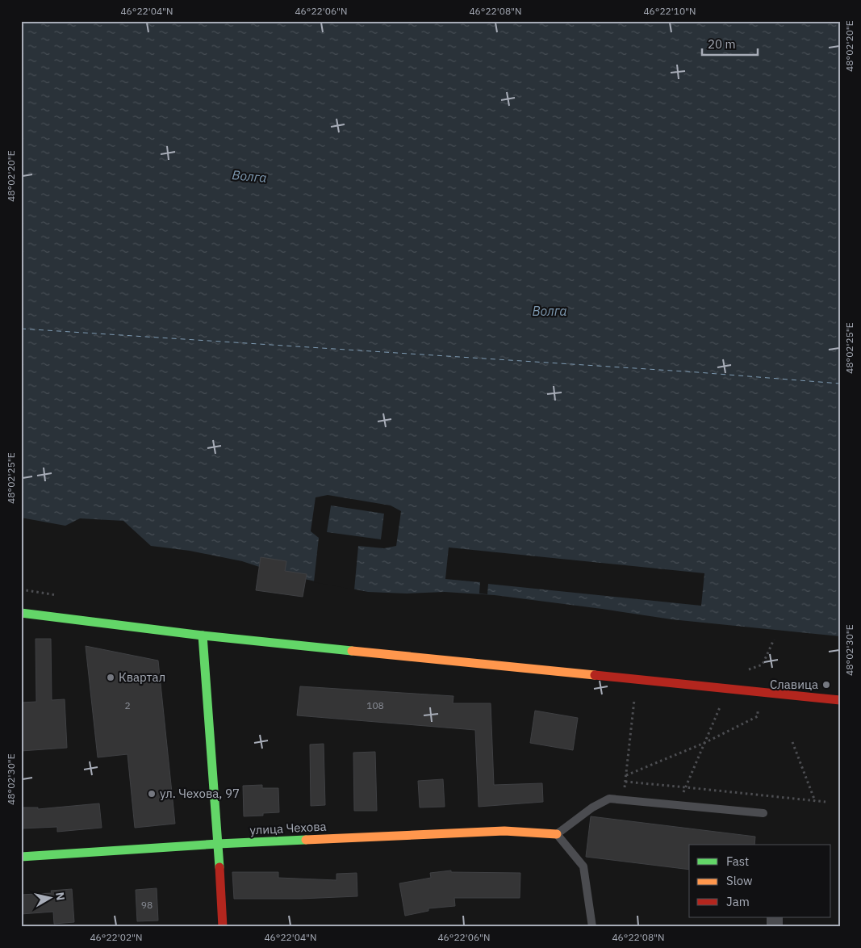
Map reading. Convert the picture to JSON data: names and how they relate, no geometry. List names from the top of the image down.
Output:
{
  "streets": {
    "street": ["улица Чехова"]
  },
  "water": ["Волга"],
  "places": ["Квартал", "Славица", "ул. Чехова, 97"],
  "house_numbers": ["2", "108", "98"],
  "legend": ["Fast", "Slow", "Jam"],
  "scale_bar": "20 m",
  "north": "right",
  "coordinates": [
    "46°22'04\"N",
    "46°22'06\"N",
    "46°22'08\"N",
    "46°22'10\"N",
    "48°02'20\"E",
    "48°02'25\"E",
    "48°02'30\"E",
    "46°22'02\"N"
  ]
}
